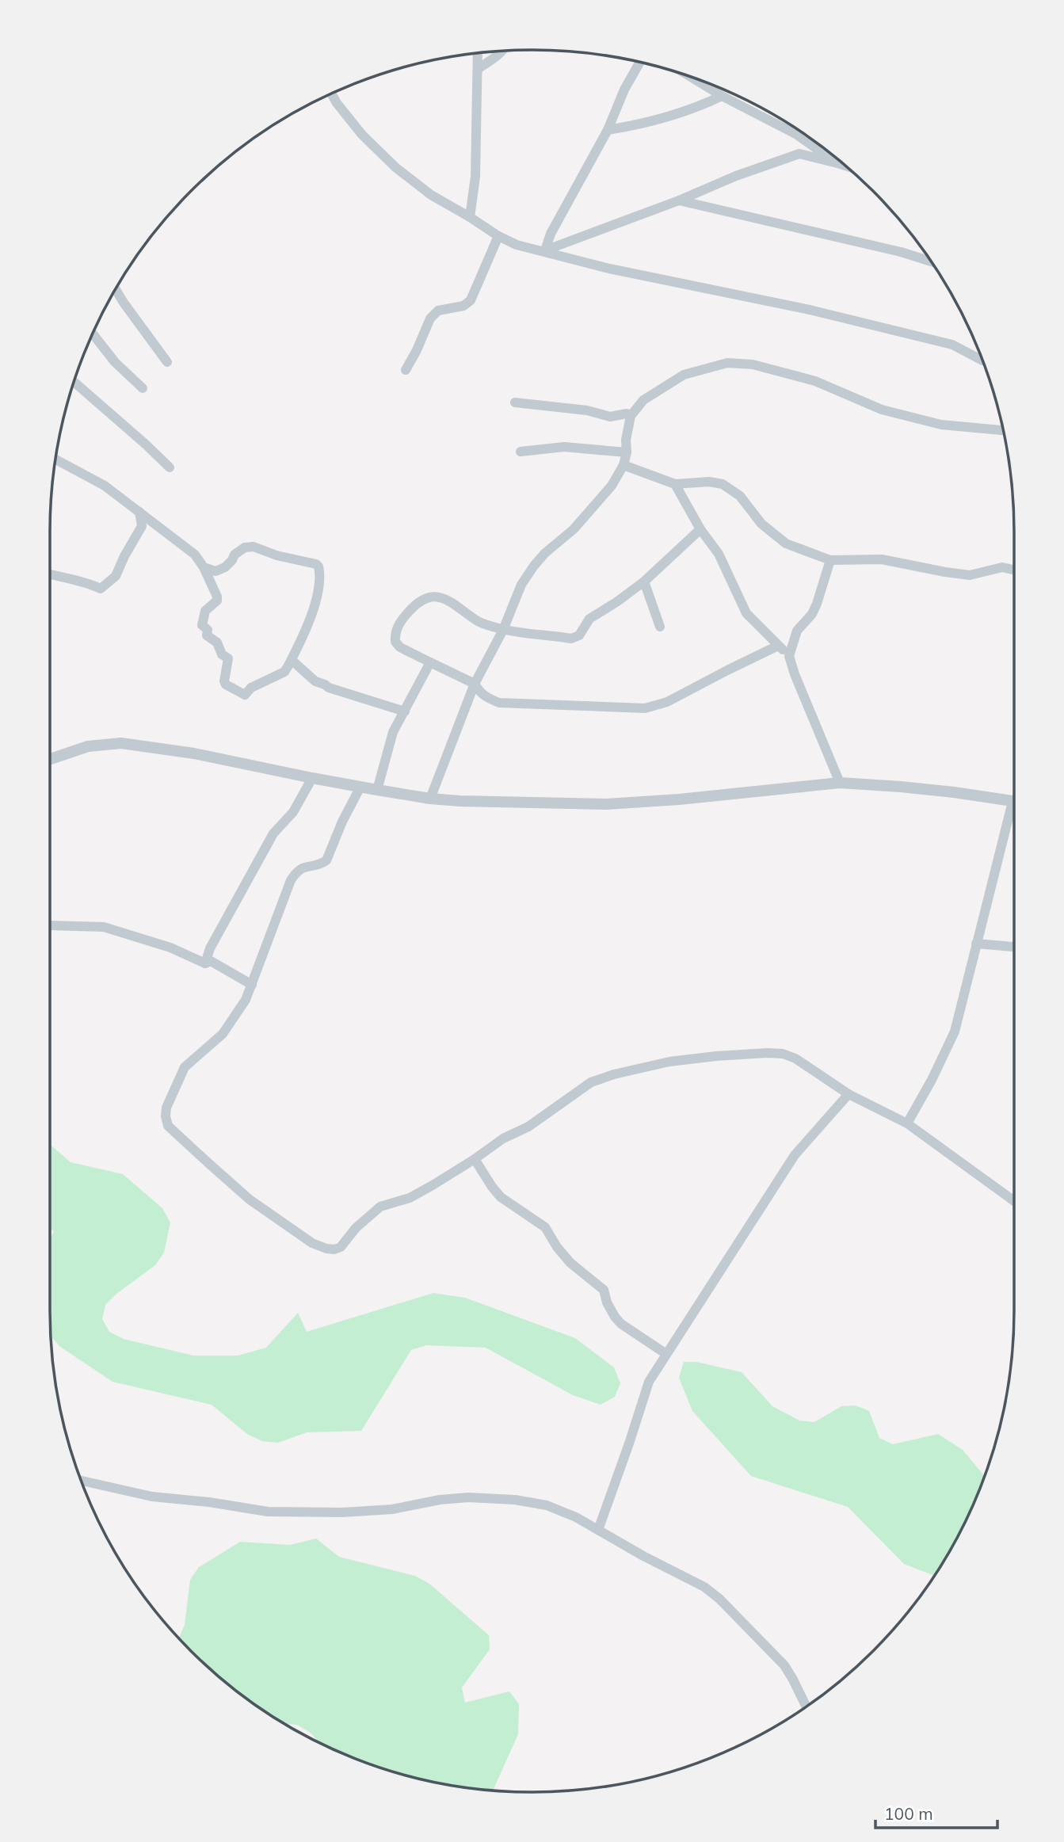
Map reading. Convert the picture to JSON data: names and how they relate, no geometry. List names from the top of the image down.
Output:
{
  "scale_bar": "100 m"
}
